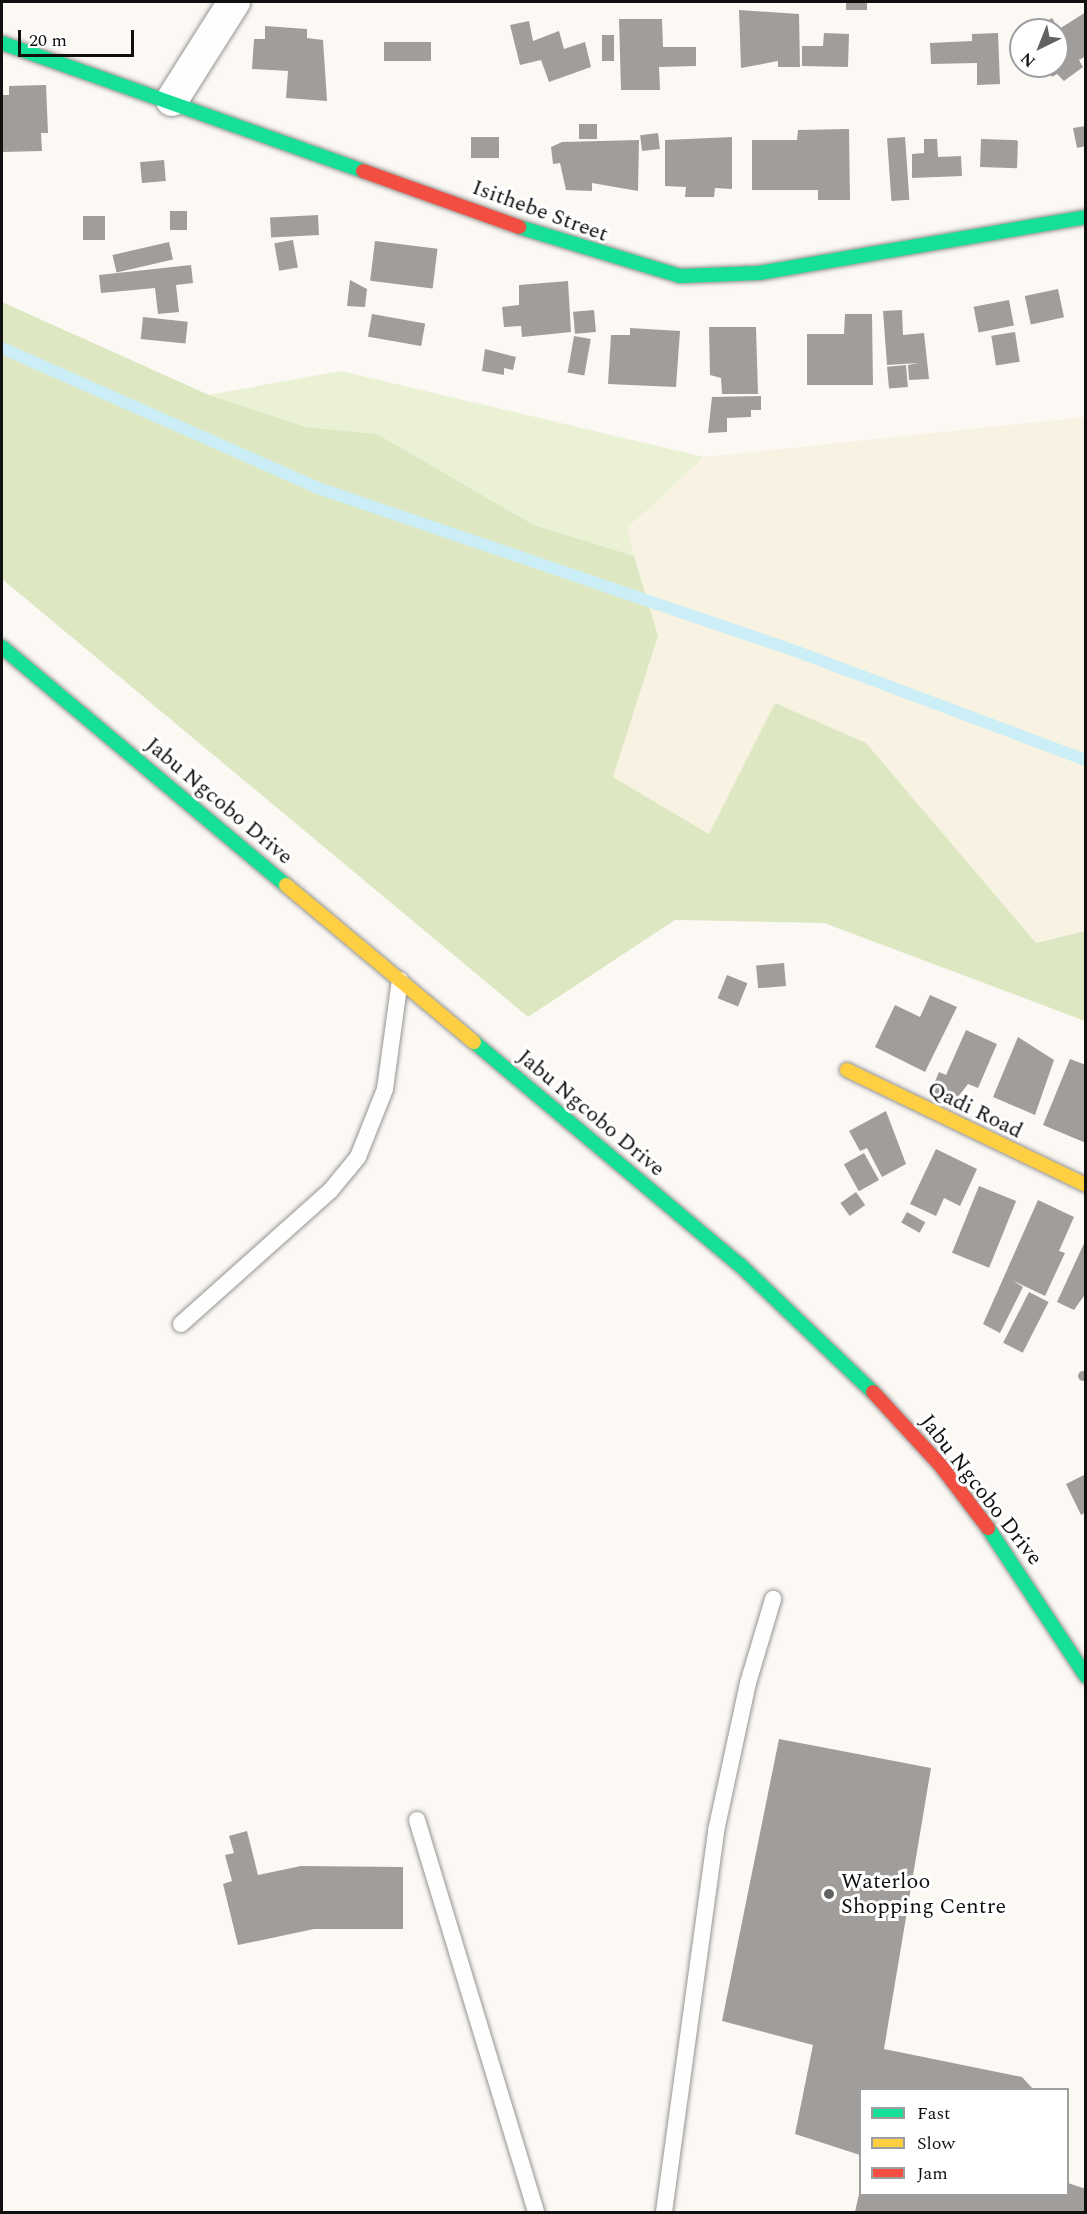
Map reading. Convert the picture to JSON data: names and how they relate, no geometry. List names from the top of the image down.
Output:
{
  "streets": {
    "main road": ["Isithebe Street", "Jabu Ngcobo Drive", "Qadi Road"]
  },
  "places": ["Waterloo Shopping Centre"],
  "legend": ["Fast", "Slow", "Jam"],
  "scale_bar": "20 m",
  "north": "bottom left"
}
